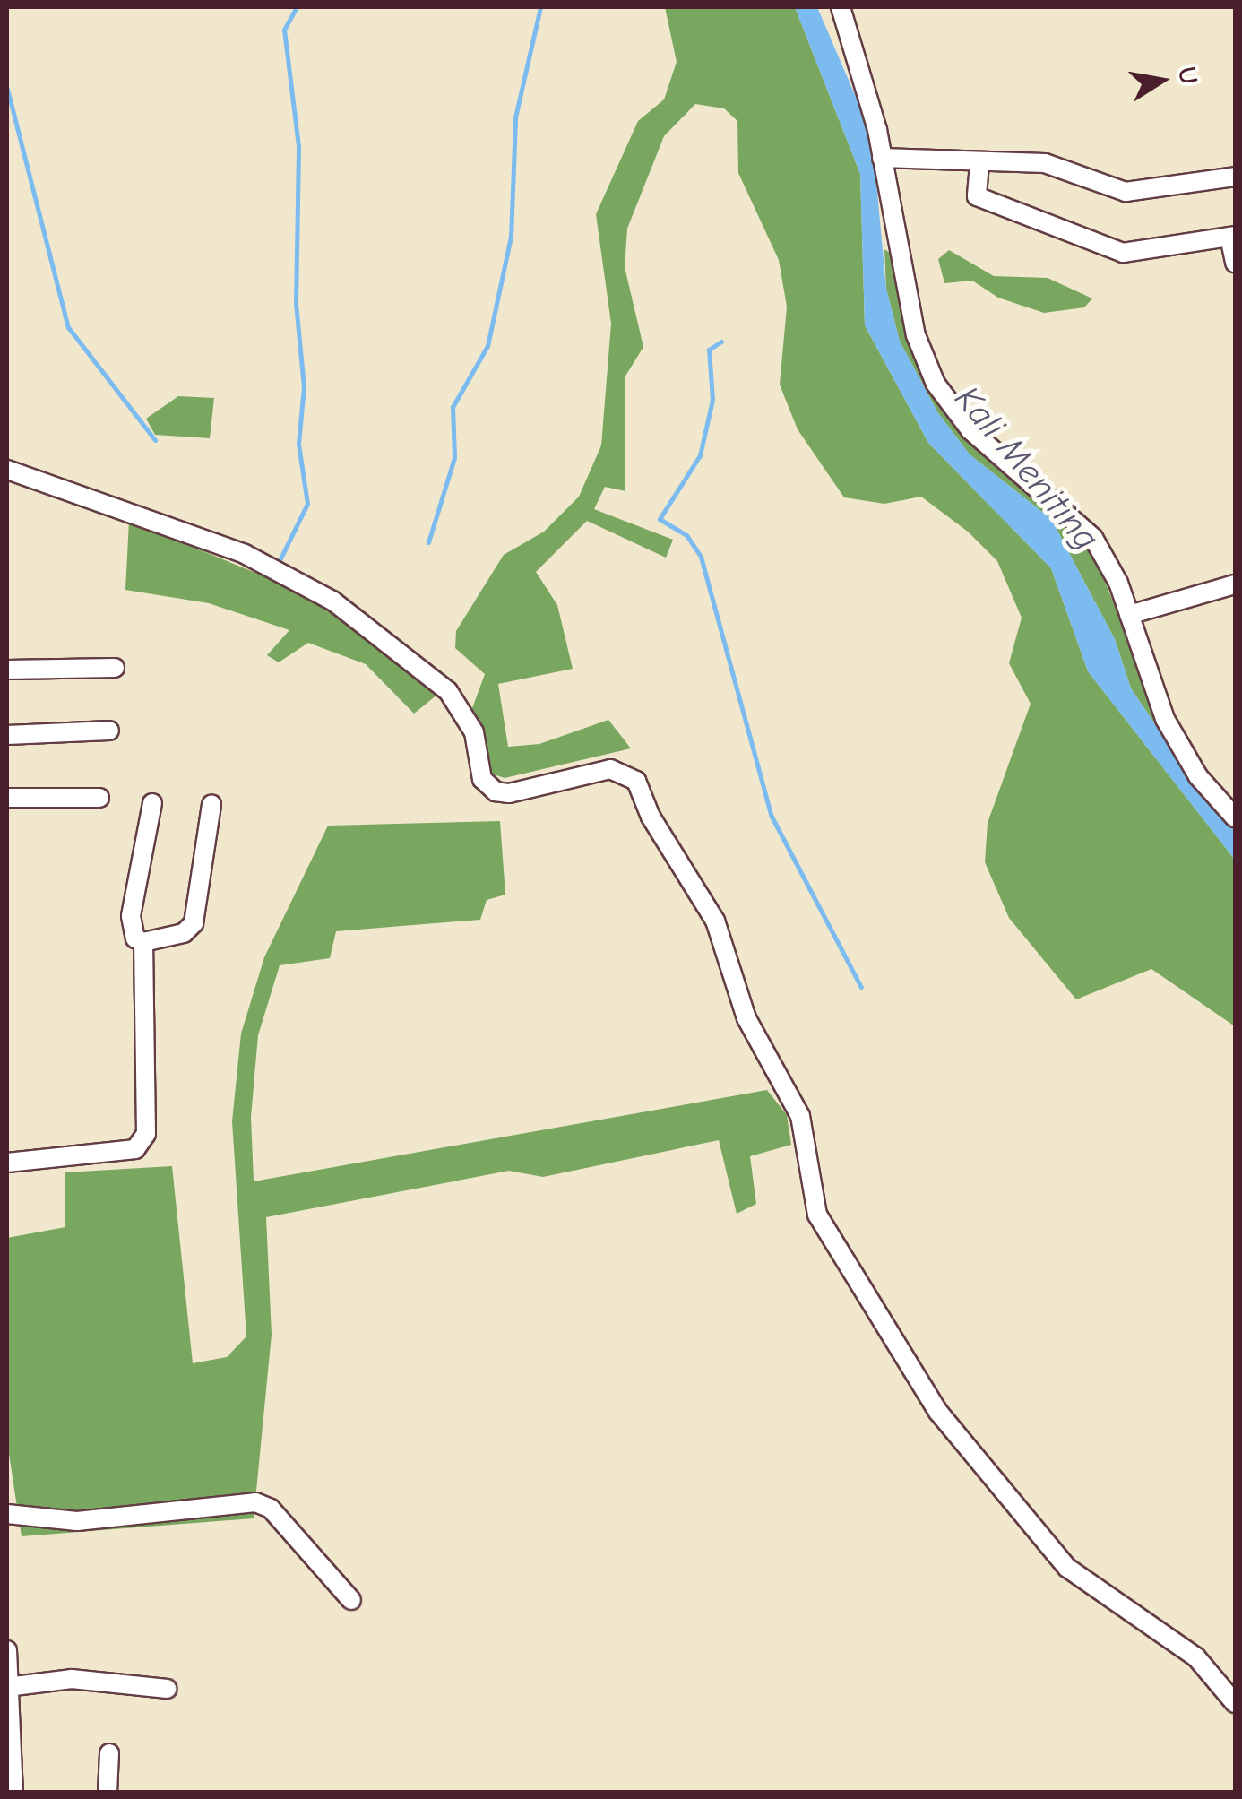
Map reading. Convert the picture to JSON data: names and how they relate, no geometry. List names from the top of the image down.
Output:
{
  "water": ["Kali Meniting"],
  "north": "right"
}
